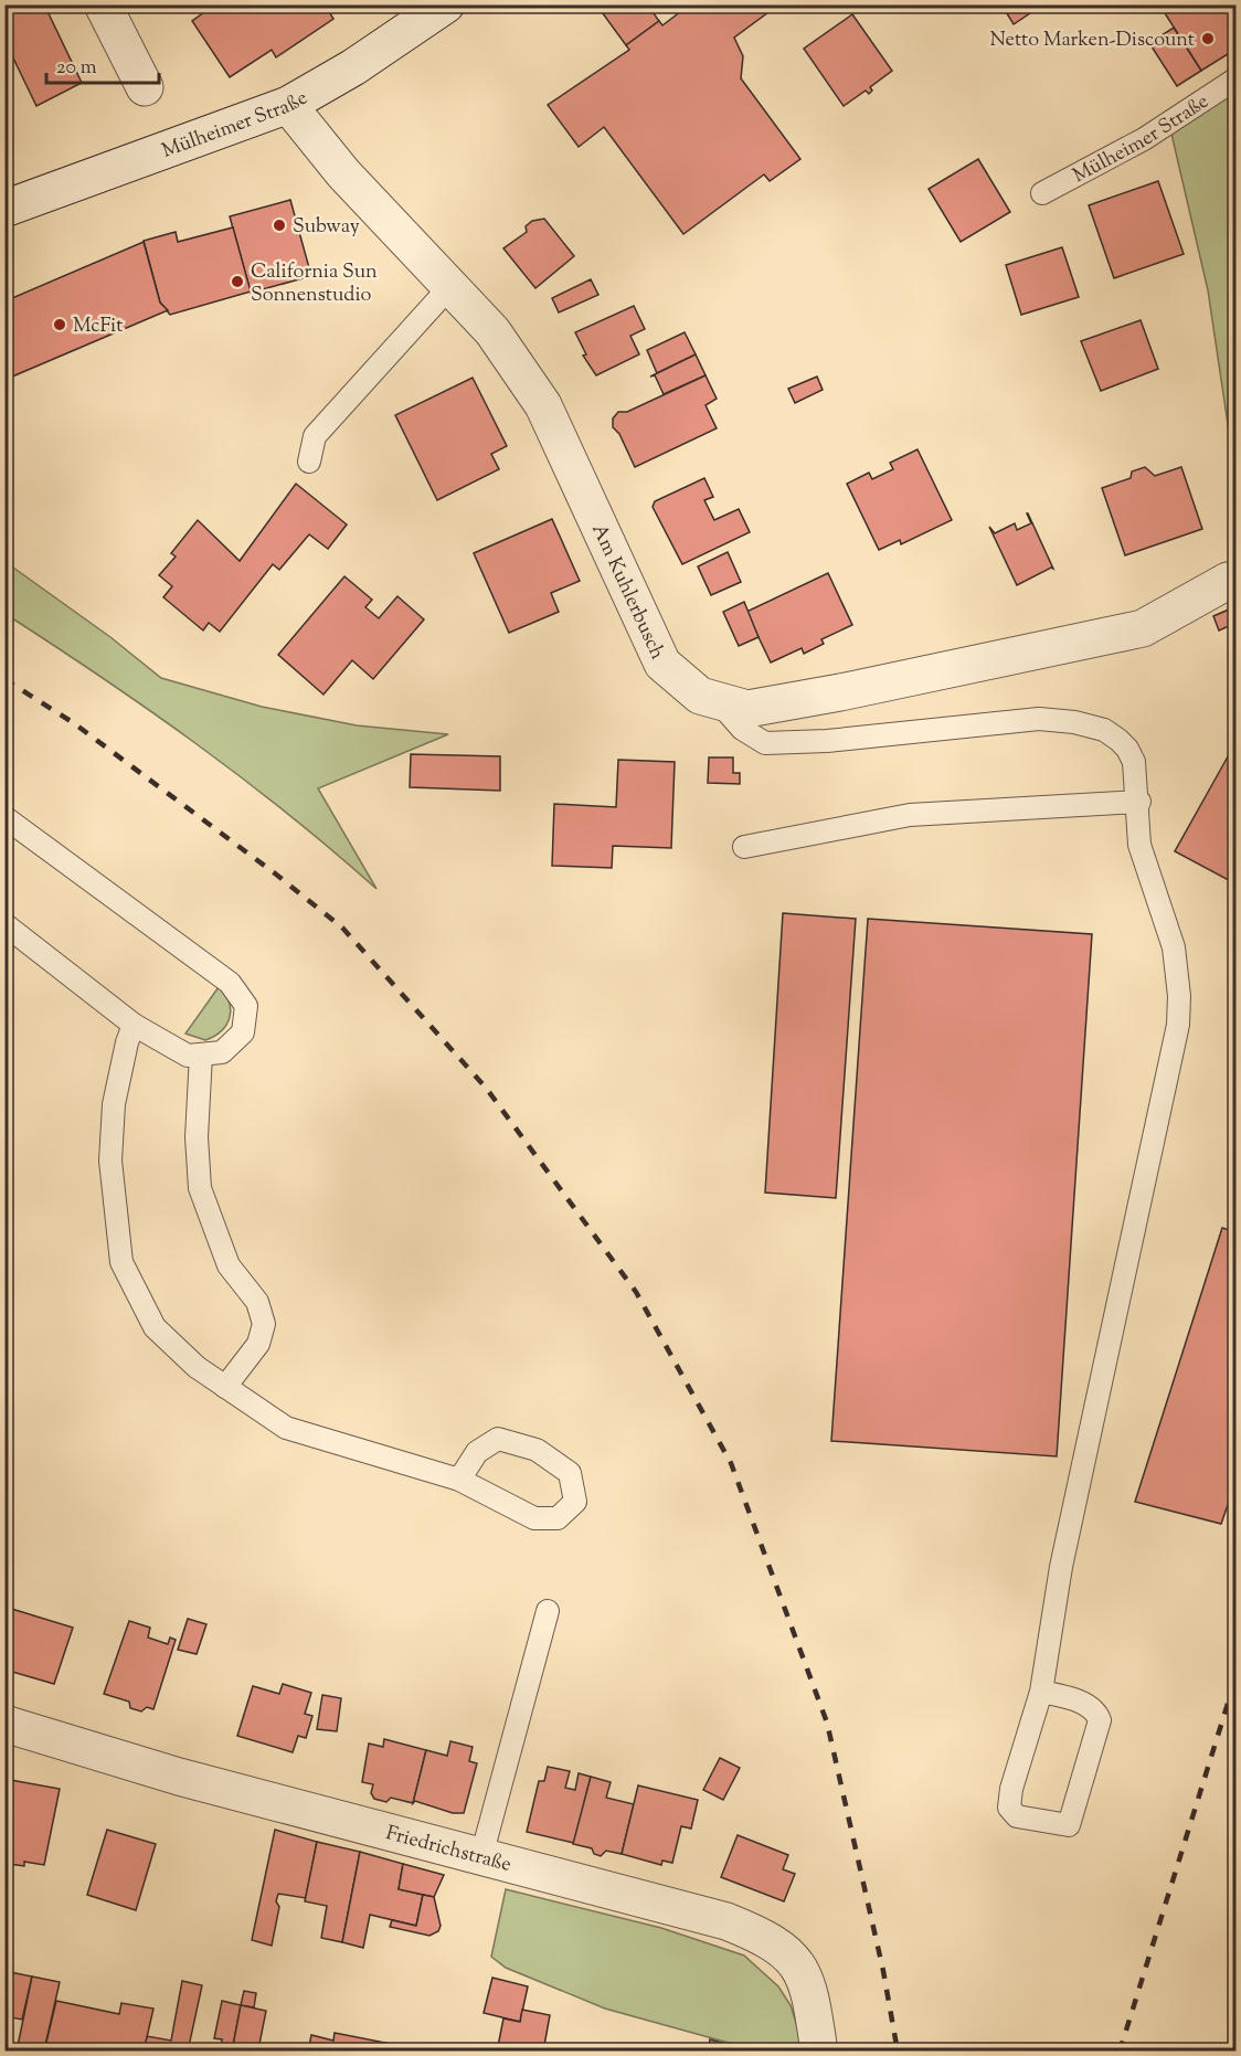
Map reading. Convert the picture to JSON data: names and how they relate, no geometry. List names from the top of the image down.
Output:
{
  "streets": {
    "street": ["Mülheimer Straße", "Am Kuhlerbusch", "Friedrichstraße"]
  },
  "crossings": [
    ["Mülheimer Straße", "Am Kuhlerbusch"]
  ],
  "places": [
    "Netto Marken-Discount",
    "Subway",
    "California Sun Sonnenstudio",
    "McFit"
  ],
  "scale_bar": "20 m"
}
